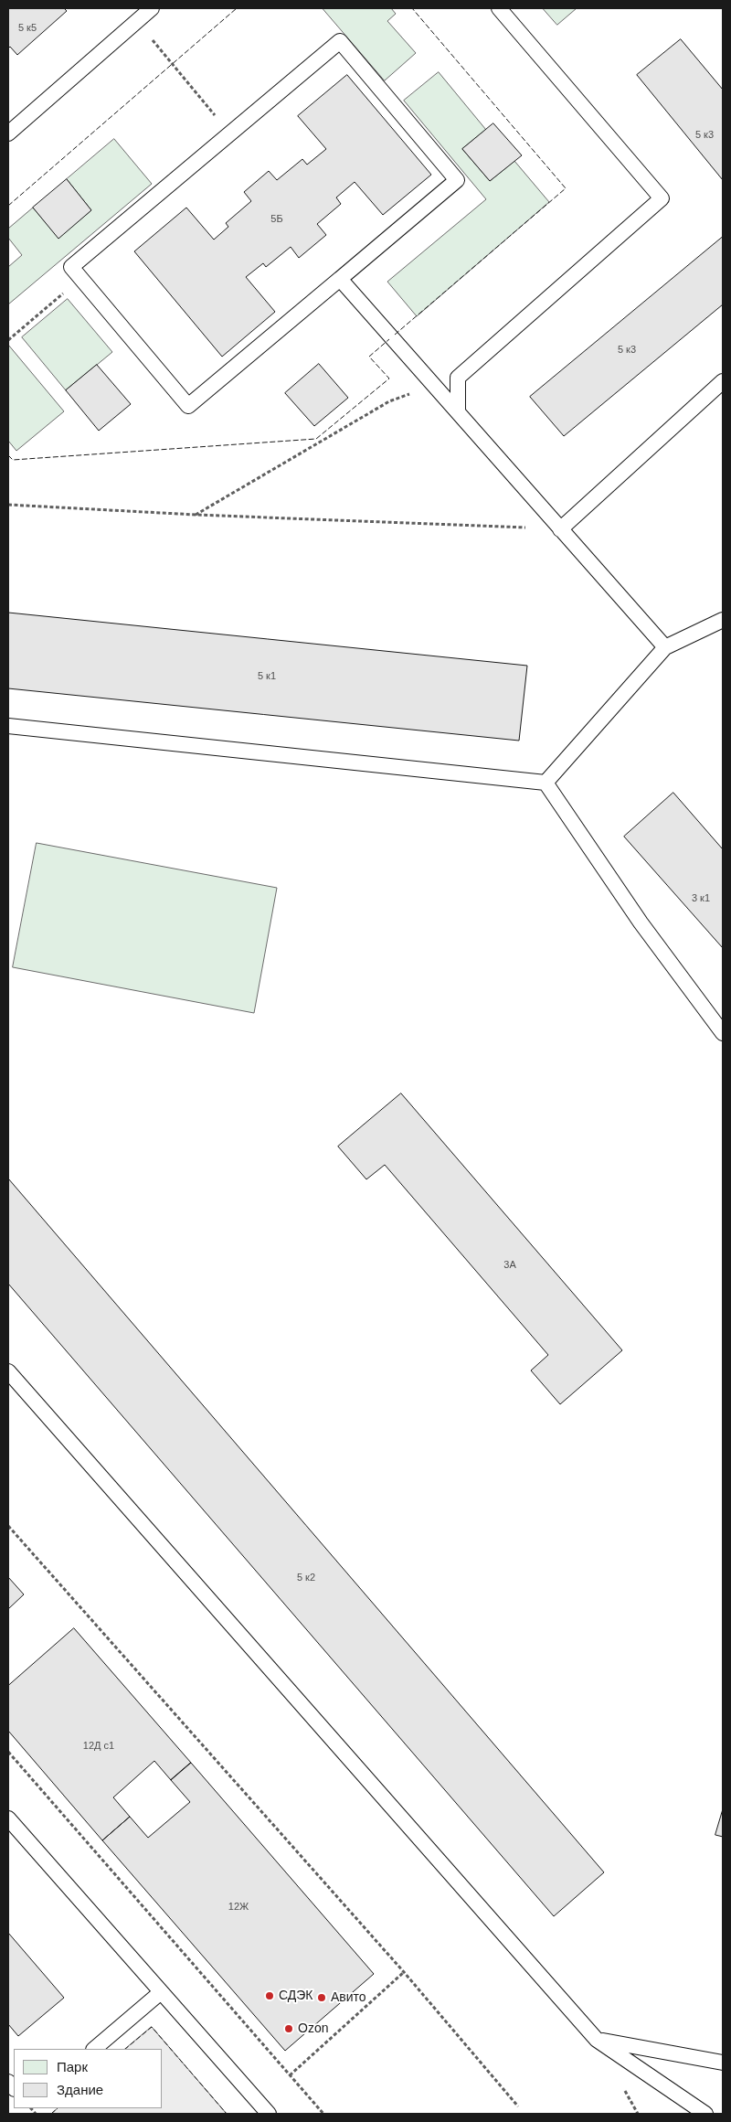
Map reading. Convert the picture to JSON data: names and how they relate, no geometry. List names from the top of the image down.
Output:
{
  "places": ["СДЭК", "Авито", "Ozon"],
  "house_numbers": [
    "5 к5",
    "5 к3",
    "5Б",
    "5 к3",
    "5 к1",
    "3 к1",
    "3А",
    "5 к2",
    "12Д с1",
    "12Ж"
  ],
  "legend": ["Парк", "Здание"]
}
